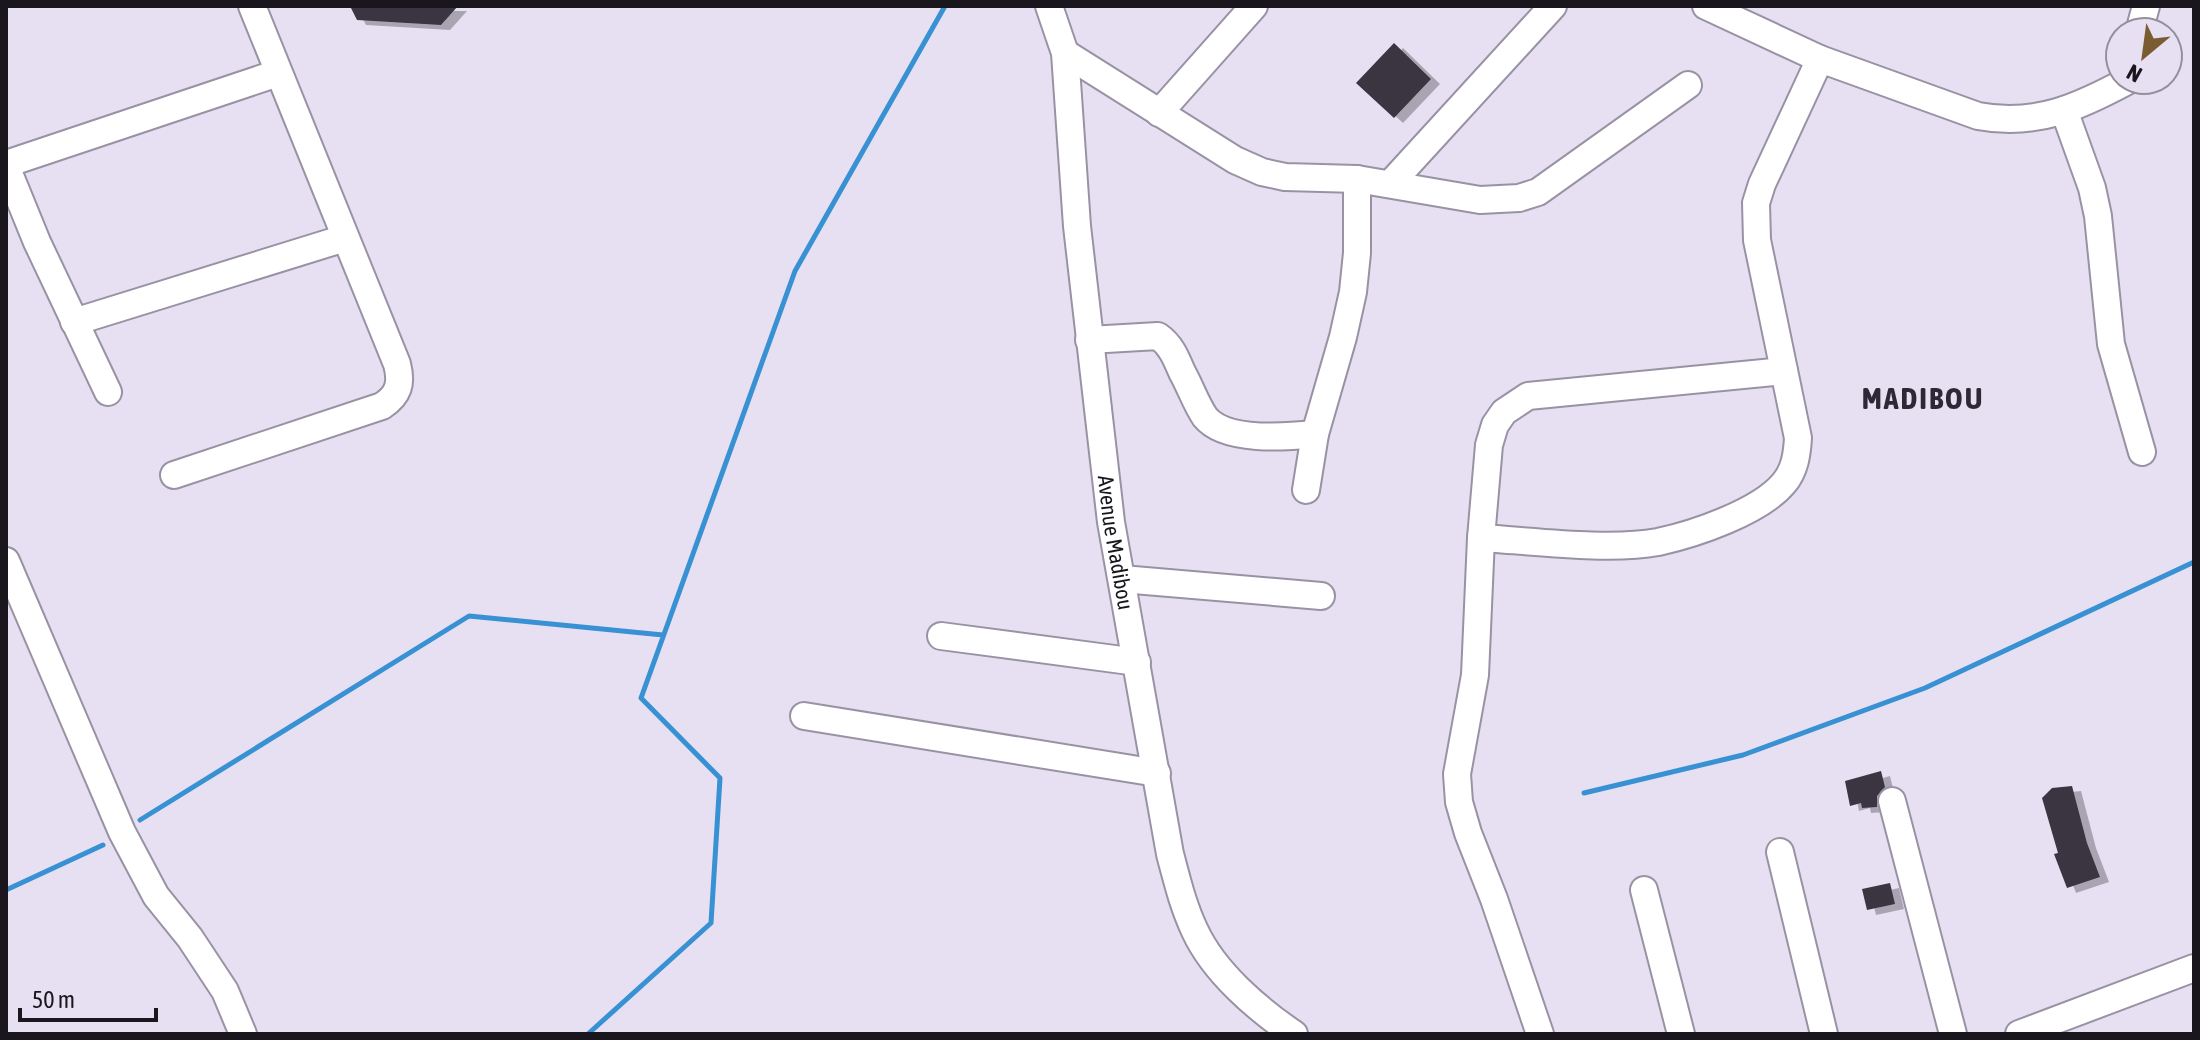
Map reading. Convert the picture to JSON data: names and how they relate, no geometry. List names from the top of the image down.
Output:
{
  "streets": {
    "street": ["Avenue Madibou"]
  },
  "districts": ["MADIBOU"],
  "scale_bar": "50 m",
  "north": "bottom left"
}
